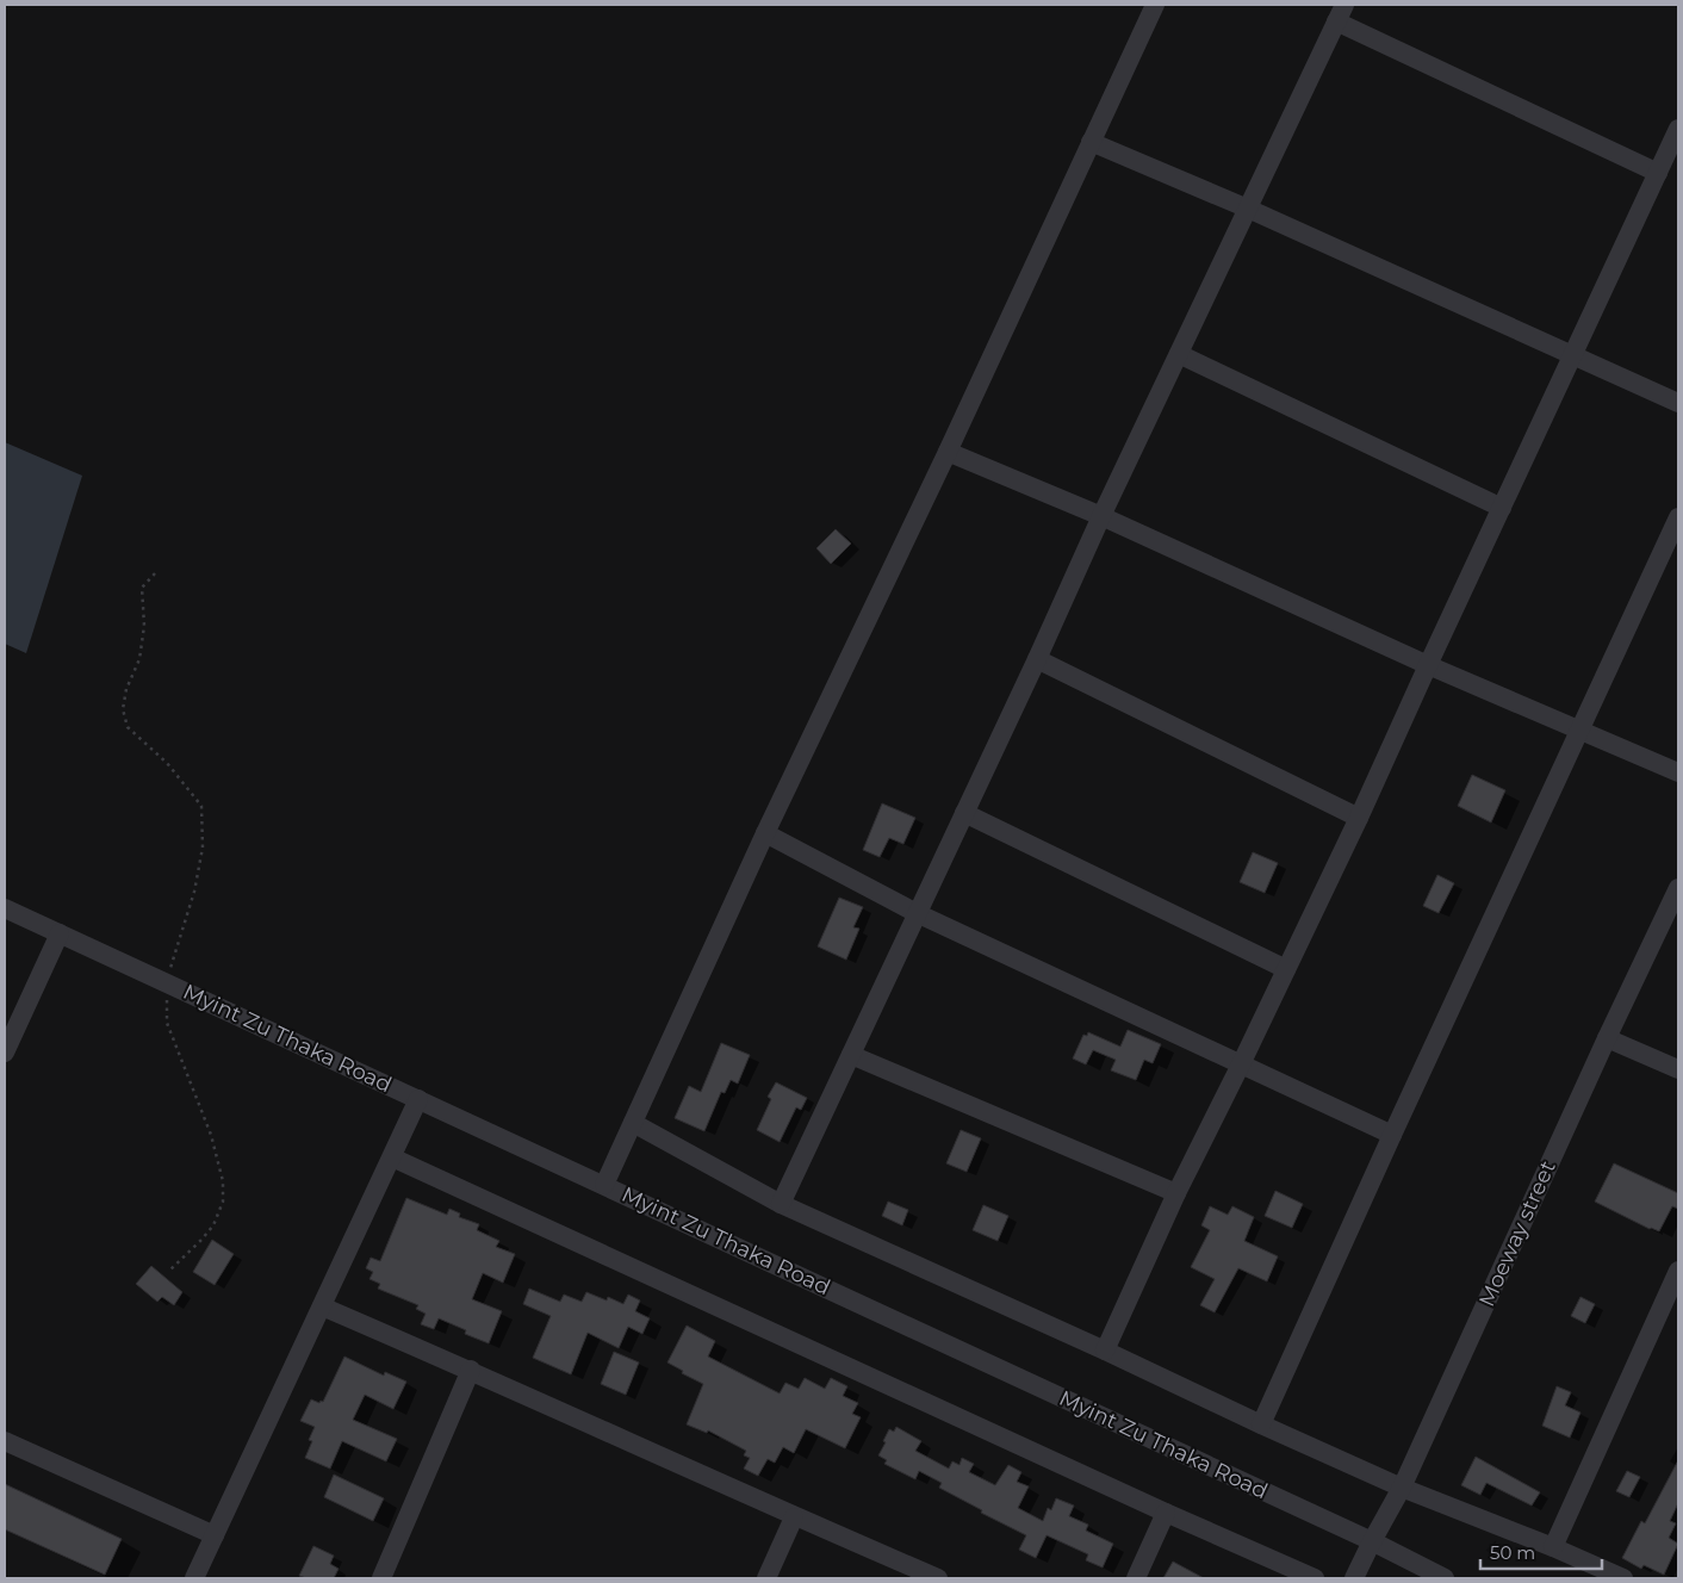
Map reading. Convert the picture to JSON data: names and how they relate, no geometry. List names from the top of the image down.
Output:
{
  "streets": {
    "street": ["Myint Zu Thaka Road", "Moeway street"]
  },
  "crossings": [
    ["Myint Zu Thaka Road", "Moeway street"]
  ],
  "scale_bar": "50 m"
}
